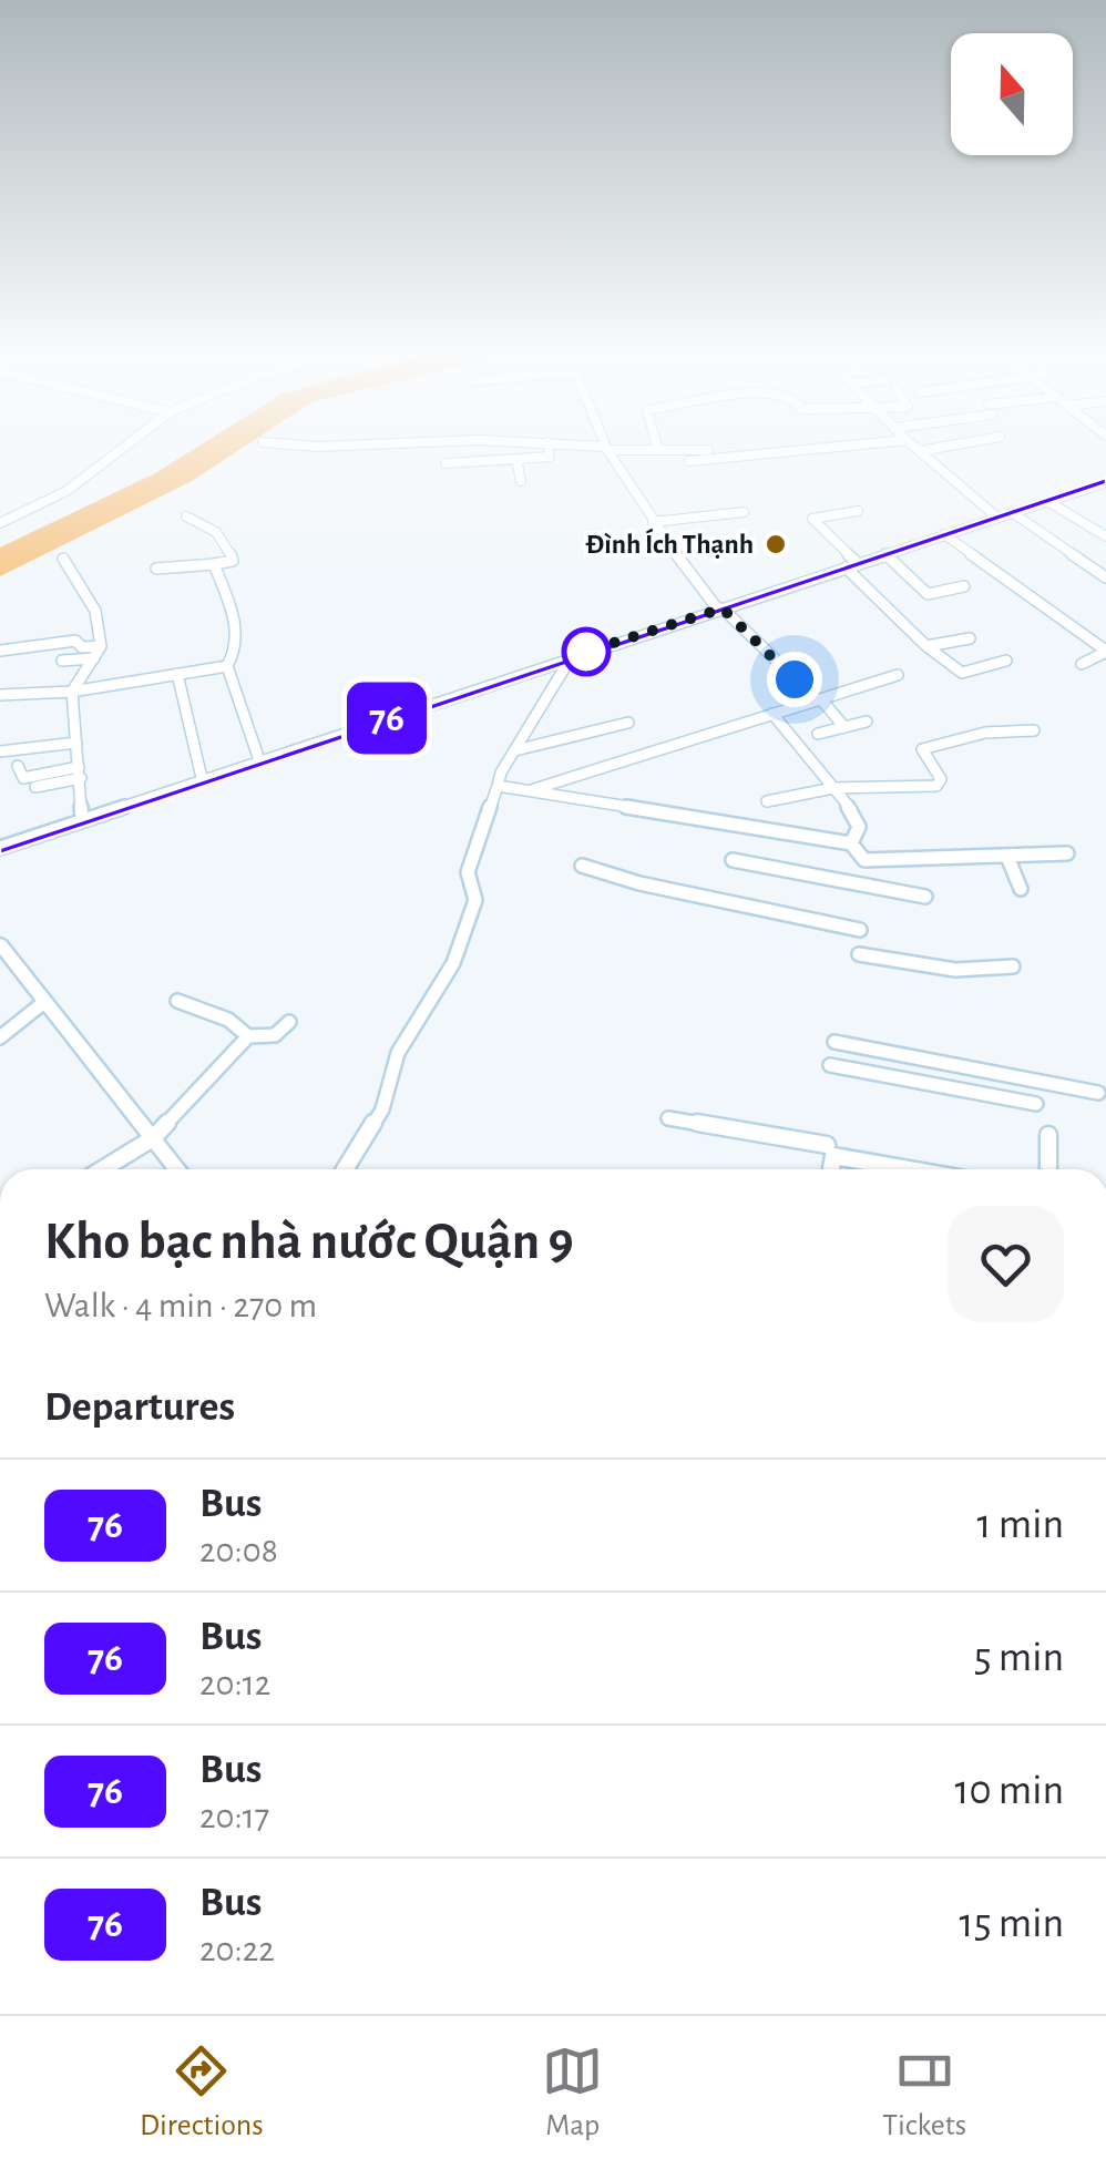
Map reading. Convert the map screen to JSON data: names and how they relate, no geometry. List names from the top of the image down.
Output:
{
  "places": ["Đình Ích Thạnh"],
  "lines": ["bus line 76"],
  "north": "top",
  "page": {
    "on_map": "76",
    "heading": [
      ["Kho bạc nhà nước Quận 9", "Walk · 4 min · 270 m"],
      "Departures"
    ],
    "list": [
      {
        "mark": "76",
        "name": "Bus",
        "note": "20:08",
        "value": "1 min"
      },
      {
        "mark": "76",
        "name": "Bus",
        "note": "20:12",
        "value": "5 min"
      },
      {
        "mark": "76",
        "name": "Bus",
        "note": "20:17",
        "value": "10 min"
      },
      {
        "mark": "76",
        "name": "Bus",
        "note": "20:22",
        "value": "15 min"
      }
    ],
    "tabs": ["Directions", "Map", "Tickets"]
  }
}
